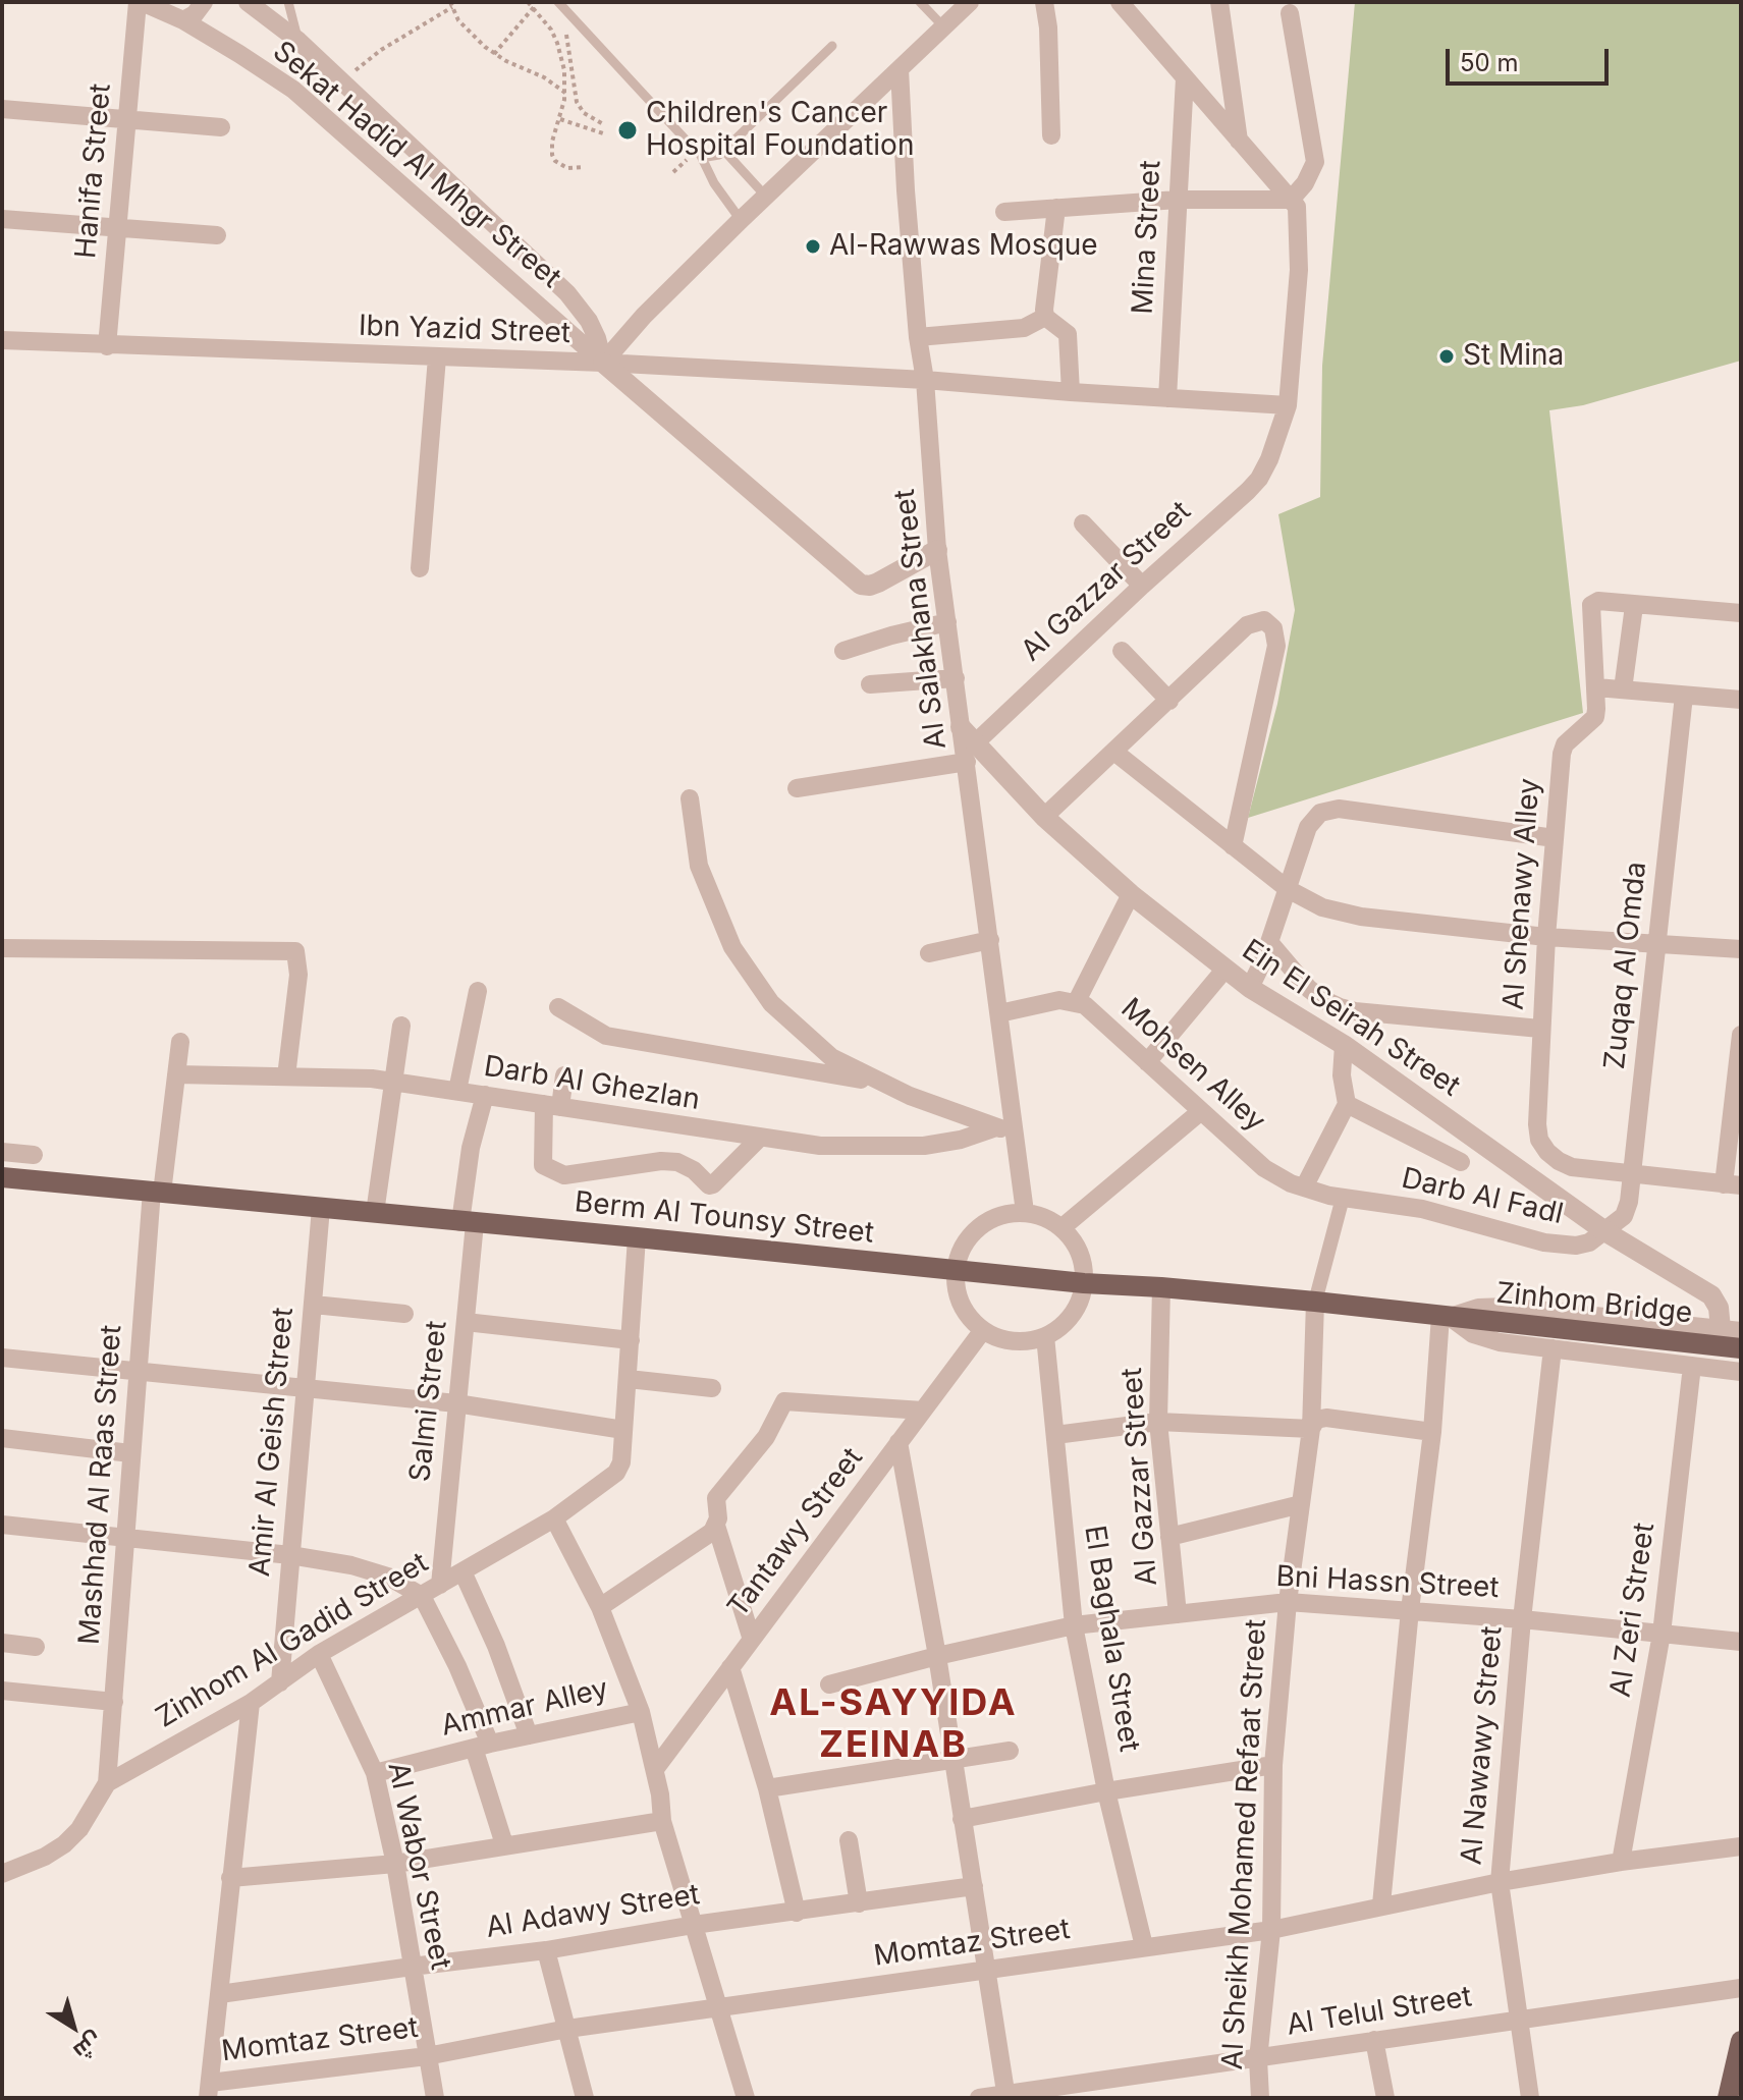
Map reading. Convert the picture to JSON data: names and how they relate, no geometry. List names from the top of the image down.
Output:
{
  "streets": {
    "main road": ["Berm Al Tounsy Street", "Zinhom Bridge"],
    "street": [
      "Sekat Hadid Al Mhgr Street",
      "Hanifa Street",
      "Mina Street",
      "Ibn Yazid Street",
      "Al Gazzar Street",
      "Al Salakhana Street",
      "Al Shenawy Alley",
      "Zuqaq Al Omda",
      "Ein El Seirah Street",
      "Mohsen Alley",
      "Darb Al Ghezlan",
      "Darb Al Fadl",
      "Salmi Street",
      "Amir Al Geish Street",
      "Mashhad Al Raas Street",
      "Tantawy Street",
      "Bni Hassn Street",
      "Al Zeri Street",
      "El Baghala Street",
      "Zinhom Al Gadid Street",
      "Ammar Alley",
      "Al Nawawy Street",
      "Al Sheikh Mohamed Refaat Street",
      "Al Wabor Street",
      "Al Adawy Street",
      "Momtaz Street",
      "Al Telul Street"
    ]
  },
  "crossings": [
    ["Sekat Hadid Al Mhgr Street", "Hanifa Street"],
    ["Sekat Hadid Al Mhgr Street", "Ibn Yazid Street"],
    ["Sekat Hadid Al Mhgr Street", "Al Salakhana Street"],
    ["Hanifa Street", "Ibn Yazid Street"],
    ["Ibn Yazid Street", "Al Salakhana Street"],
    ["Al Gazzar Street", "Ein El Seirah Street"],
    ["Al Gazzar Street", "Berm Al Tounsy Street"],
    ["Al Gazzar Street", "Bni Hassn Street"],
    ["Al Salakhana Street", "Ein El Seirah Street"],
    ["Al Salakhana Street", "Mohsen Alley"],
    ["Al Salakhana Street", "Darb Al Ghezlan"],
    ["Al Shenawy Alley", "Zuqaq Al Omda"],
    ["Zuqaq Al Omda", "Ein El Seirah Street"],
    ["Zuqaq Al Omda", "Darb Al Fadl"],
    ["Ein El Seirah Street", "Darb Al Fadl"],
    ["Ein El Seirah Street", "Berm Al Tounsy Street"],
    ["Mohsen Alley", "Darb Al Fadl"],
    ["Darb Al Ghezlan", "Salmi Street"],
    ["Darb Al Ghezlan", "Mashhad Al Raas Street"],
    ["Berm Al Tounsy Street", "Zinhom Bridge"],
    ["Berm Al Tounsy Street", "Salmi Street"],
    ["Berm Al Tounsy Street", "Amir Al Geish Street"],
    ["Berm Al Tounsy Street", "Mashhad Al Raas Street"],
    ["Berm Al Tounsy Street", "Al Zeri Street"],
    ["Berm Al Tounsy Street", "Al Nawawy Street"],
    ["Berm Al Tounsy Street", "Al Sheikh Mohamed Refaat Street"],
    ["Salmi Street", "Zinhom Al Gadid Street"],
    ["Amir Al Geish Street", "Zinhom Al Gadid Street"],
    ["Mashhad Al Raas Street", "Zinhom Al Gadid Street"],
    ["Bni Hassn Street", "Al Zeri Street"],
    ["Bni Hassn Street", "El Baghala Street"],
    ["Bni Hassn Street", "Al Nawawy Street"],
    ["Bni Hassn Street", "Al Sheikh Mohamed Refaat Street"],
    ["Al Zeri Street", "Momtaz Street"],
    ["El Baghala Street", "Momtaz Street"],
    ["Zinhom Al Gadid Street", "Al Wabor Street"],
    ["Ammar Alley", "Al Wabor Street"],
    ["Al Nawawy Street", "Momtaz Street"],
    ["Al Nawawy Street", "Al Telul Street"],
    ["Al Sheikh Mohamed Refaat Street", "Momtaz Street"],
    ["Al Sheikh Mohamed Refaat Street", "Al Telul Street"],
    ["Al Wabor Street", "Al Adawy Street"],
    ["Al Wabor Street", "Momtaz Street"]
  ],
  "districts": ["AL-SAYYIDA ZEINAB"],
  "places": ["Children's Cancer Hospital Foundation", "Al-Rawwas Mosque", "St Mina"],
  "scale_bar": "50 m",
  "north": "bottom right"
}
